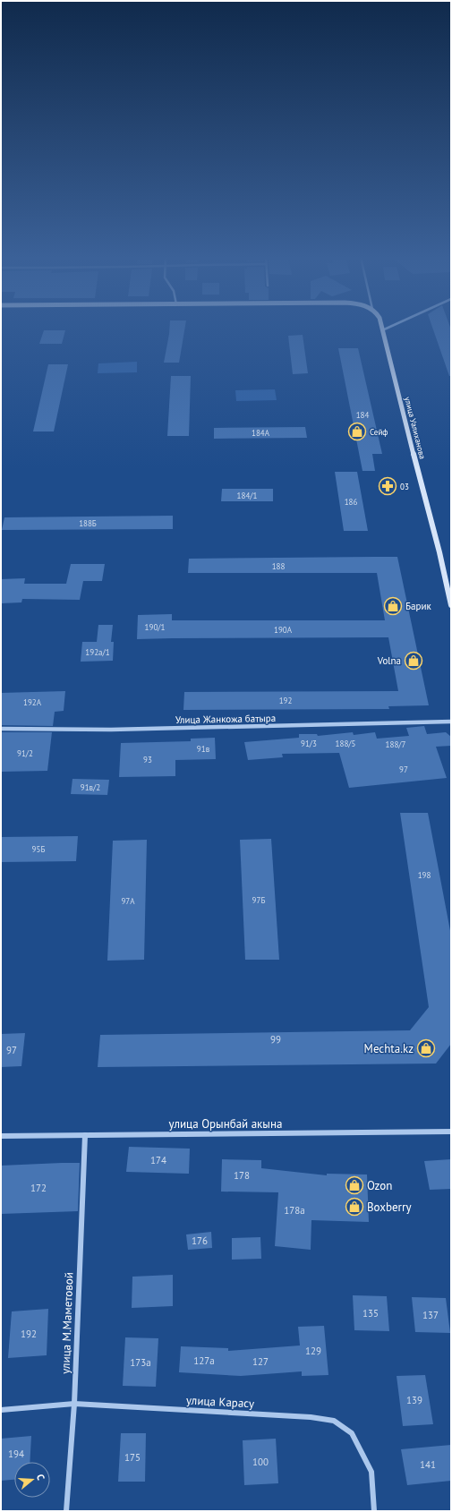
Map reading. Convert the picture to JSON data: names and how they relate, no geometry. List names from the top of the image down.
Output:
{
  "streets": {
    "main road": ["улица Уалиханова"],
    "street": [
      "Улица Жанкожа батыра",
      "улица Орынбай акына",
      "улица М.Маметовой",
      "улица Карасу"
    ]
  },
  "crossings": [
    ["улица Орынбай акына", "улица М.Маметовой"],
    ["улица М.Маметовой", "улица Карасу"]
  ],
  "places": {
    "shop": [
      "Сейф",
      "Барик",
      "Volna",
      "Mechta.kz",
      "Ozon",
      "Boxberry"
    ],
    "pharmacy": ["03"]
  },
  "house_numbers": [
    "184",
    "184А",
    "184/1",
    "186",
    "188Б",
    "188",
    "190/1",
    "190А",
    "192а/1",
    "192",
    "192А",
    "91/3",
    "188/5",
    "188/7",
    "91в",
    "91/2",
    "93",
    "97",
    "91в/2",
    "95Б",
    "198",
    "97Б",
    "97А",
    "99",
    "97",
    "174",
    "178",
    "172",
    "178а",
    "176",
    "135",
    "137",
    "192",
    "129",
    "127а",
    "127",
    "173а",
    "139",
    "194",
    "175",
    "100",
    "141"
  ],
  "north": "right"
}
